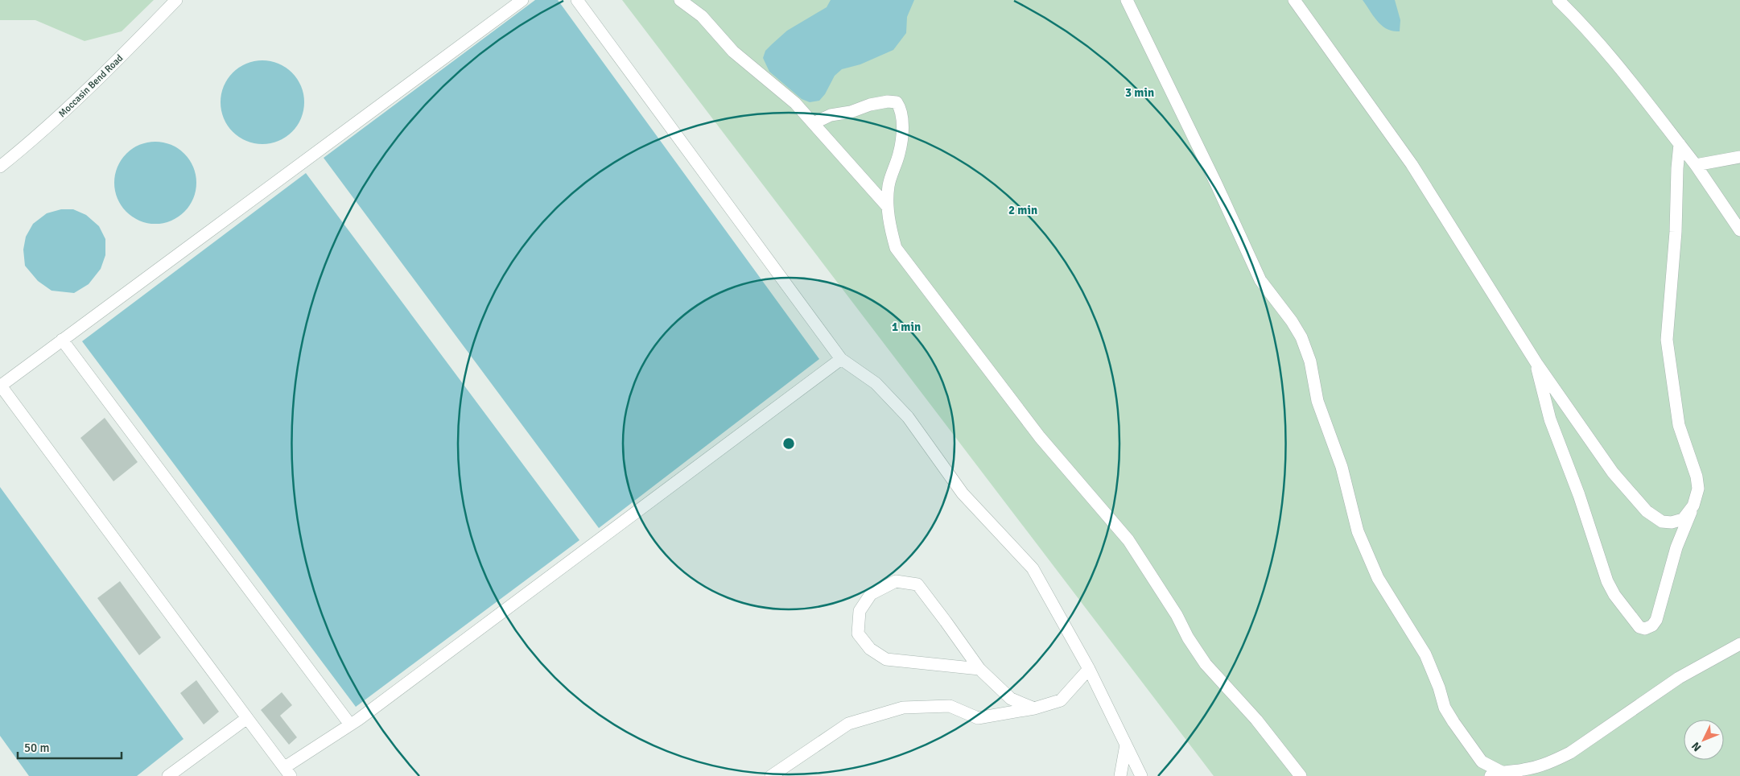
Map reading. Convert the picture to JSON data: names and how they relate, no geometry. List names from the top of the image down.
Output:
{
  "streets": {
    "street": ["Moccasin Bend Road"]
  },
  "scale_bar": "50 m",
  "north": "bottom left",
  "rings": ["3 min", "2 min", "1 min"]
}
